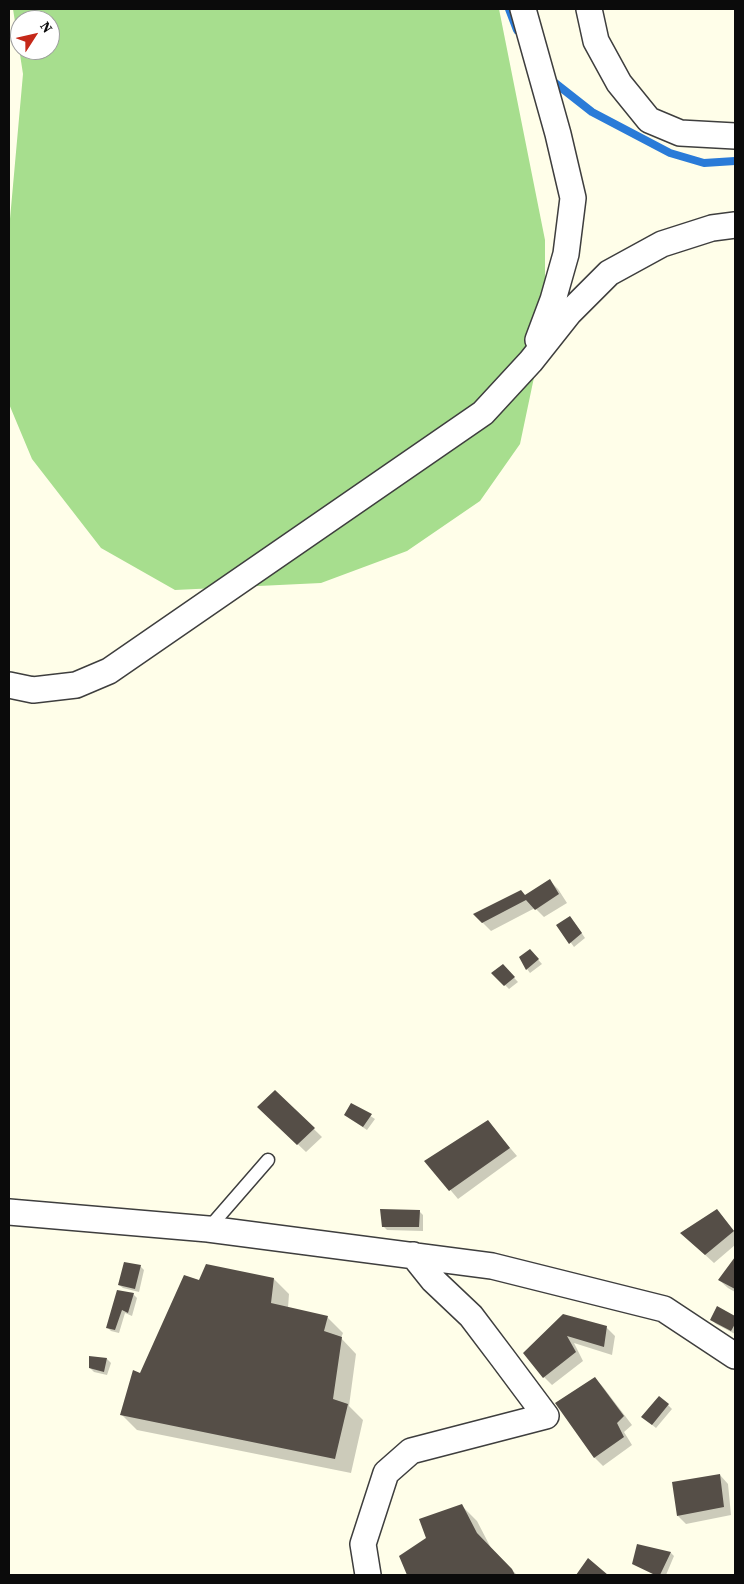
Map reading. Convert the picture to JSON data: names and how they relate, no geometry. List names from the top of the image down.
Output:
{
  "north": "top right"
}
